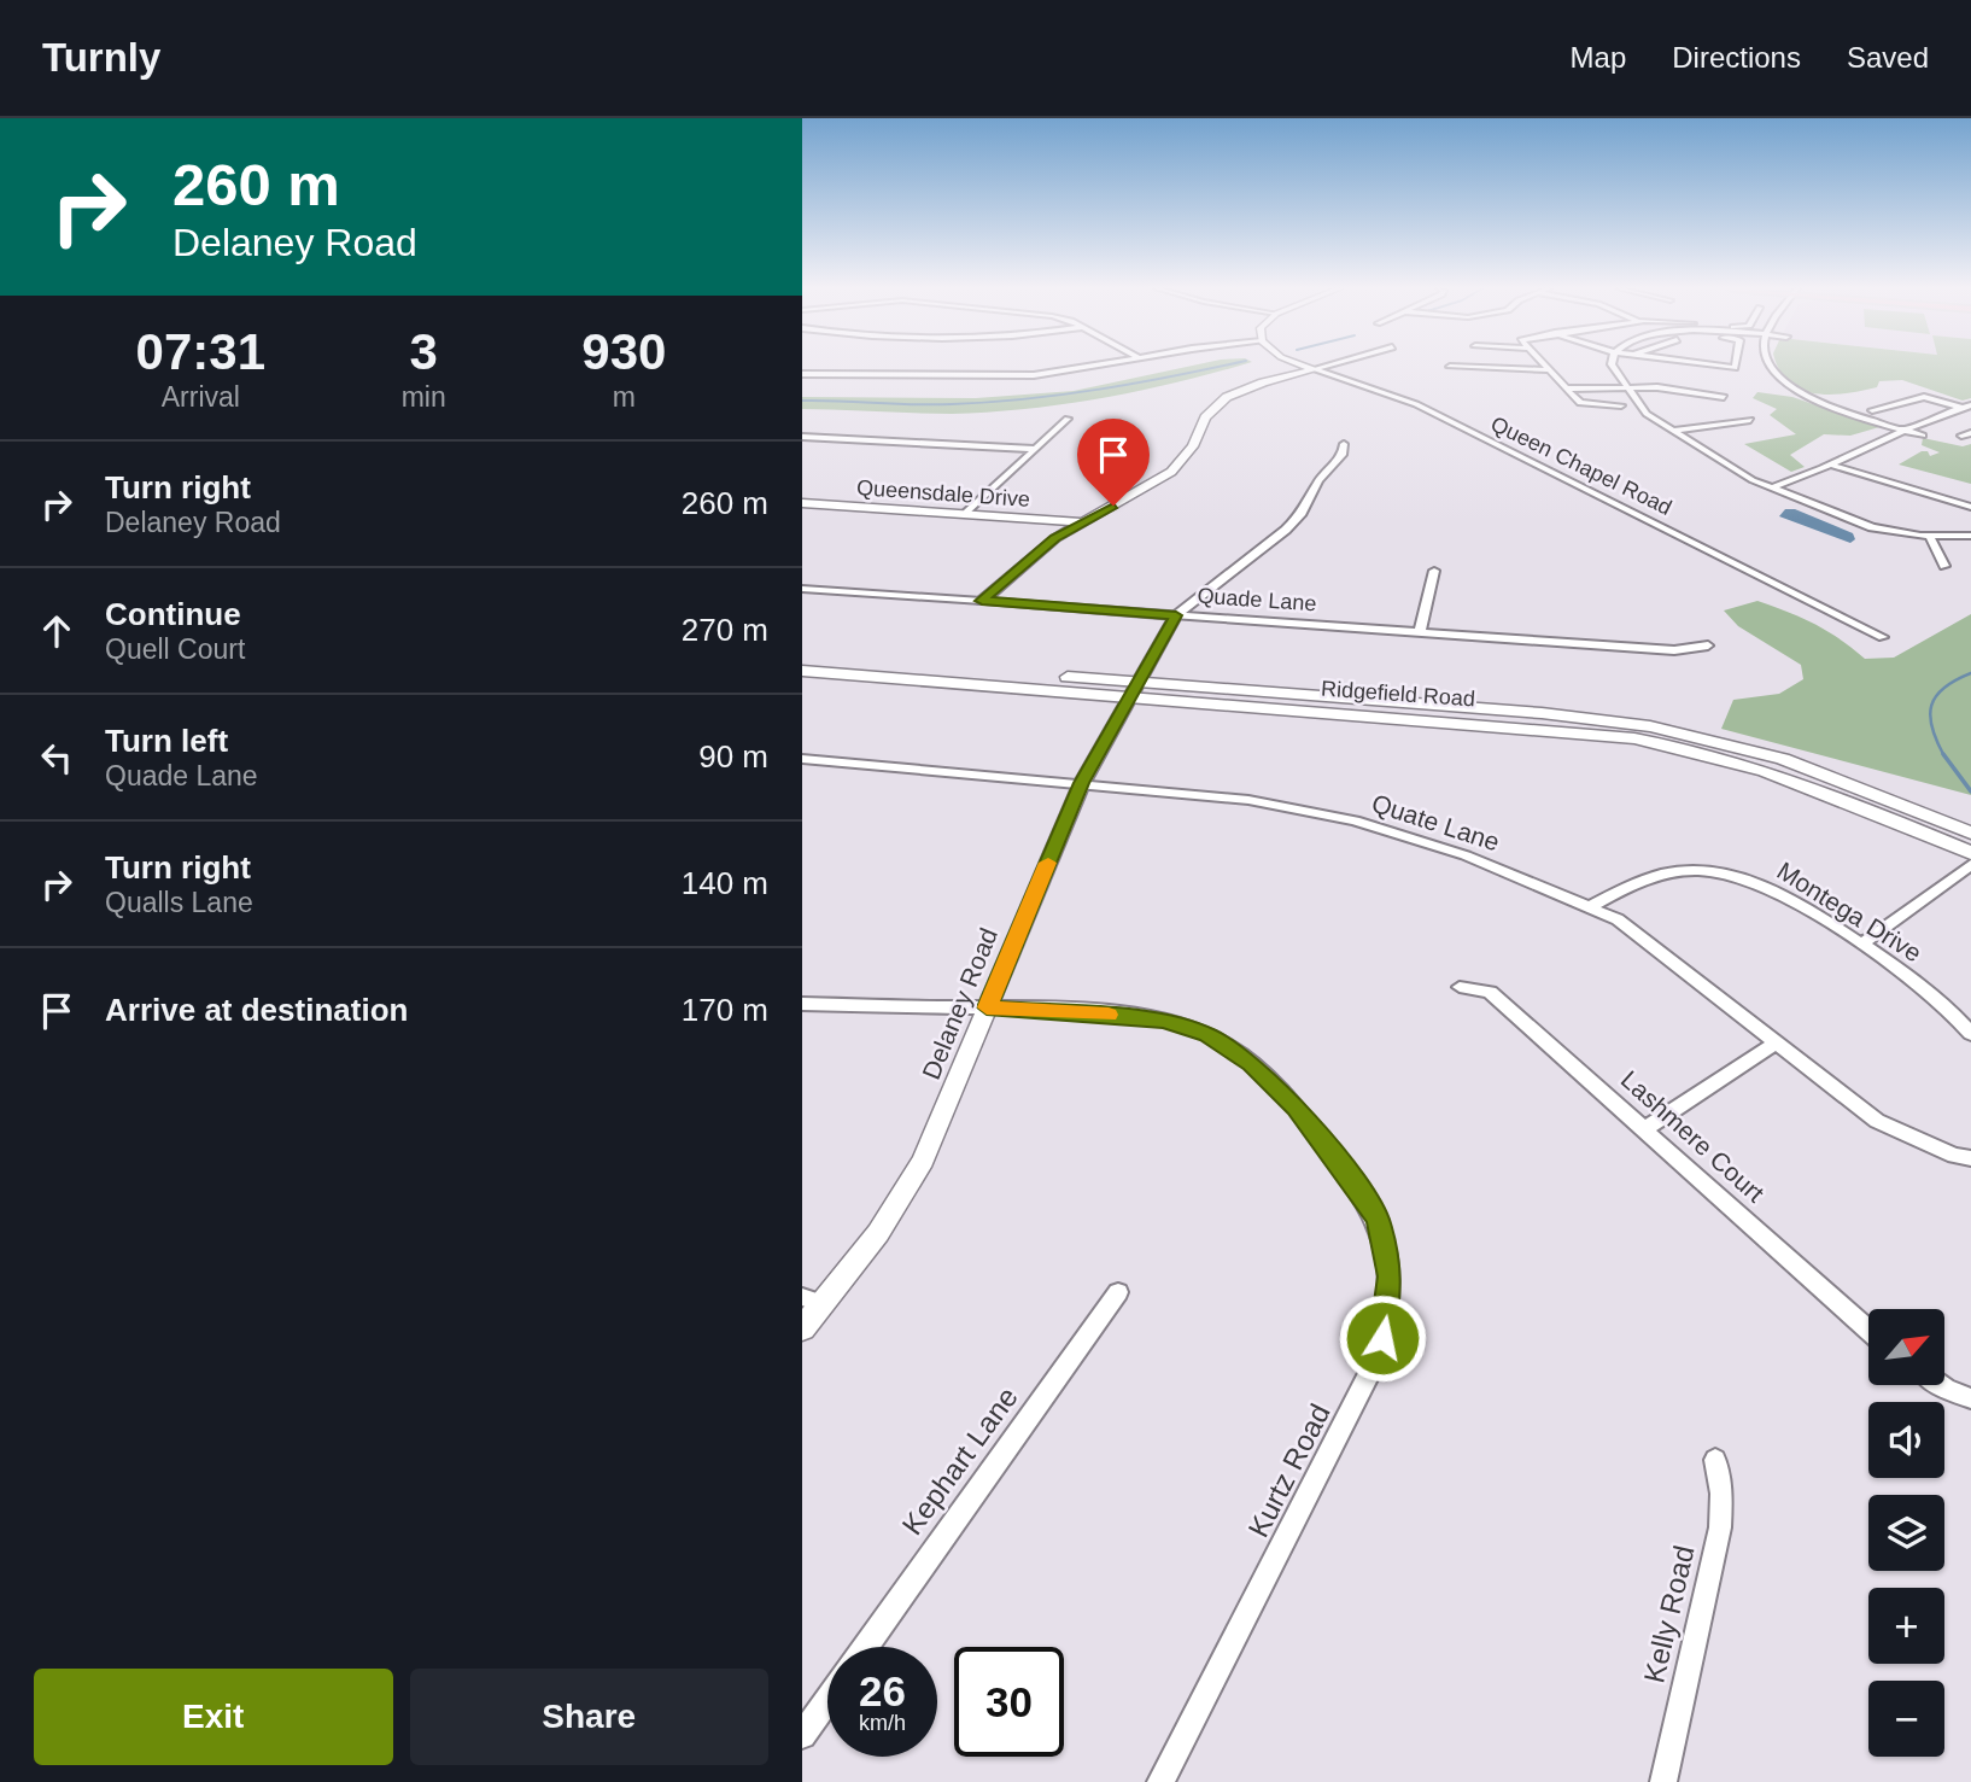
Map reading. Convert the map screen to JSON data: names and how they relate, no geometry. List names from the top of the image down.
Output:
{
  "streets": {
    "main road": ["Ridgefield Road"],
    "street": [
      "Queen Chapel Road",
      "Queensdale Drive",
      "Quade Lane",
      "Quate Lane",
      "Montega Drive",
      "Delaney Road",
      "Lashmere Court",
      "Kephart Lane",
      "Kurtz Road",
      "Kelly Road"
    ]
  },
  "crossings": [
    ["Quade Lane", "Delaney Road"],
    ["Ridgefield Road", "Delaney Road"],
    ["Quate Lane", "Montega Drive"],
    ["Quate Lane", "Delaney Road"],
    ["Delaney Road", "Kurtz Road"]
  ],
  "north": "top right",
  "page": {
    "header": "Turnly",
    "nav": ["Map", "Directions", "Saved"],
    "turn": ["260 m", "Delaney Road"],
    "eta": [
      "07:31",
      "Arrival",
      "3",
      "min",
      "930",
      "m"
    ],
    "list": [
      {
        "name": "Turn right",
        "note": "Delaney Road",
        "value": "260 m"
      },
      {
        "name": "Continue",
        "note": "Quell Court",
        "value": "270 m"
      },
      {
        "name": "Turn left",
        "note": "Quade Lane",
        "value": "90 m"
      },
      {
        "name": "Turn right",
        "note": "Qualls Lane",
        "value": "140 m"
      },
      {
        "name": "Arrive at destination",
        "value": "170 m"
      }
    ],
    "map_buttons": ["+", "−"],
    "speed": "26 km/h",
    "limit": "30",
    "buttons": ["Exit", "Share"]
  }
}
